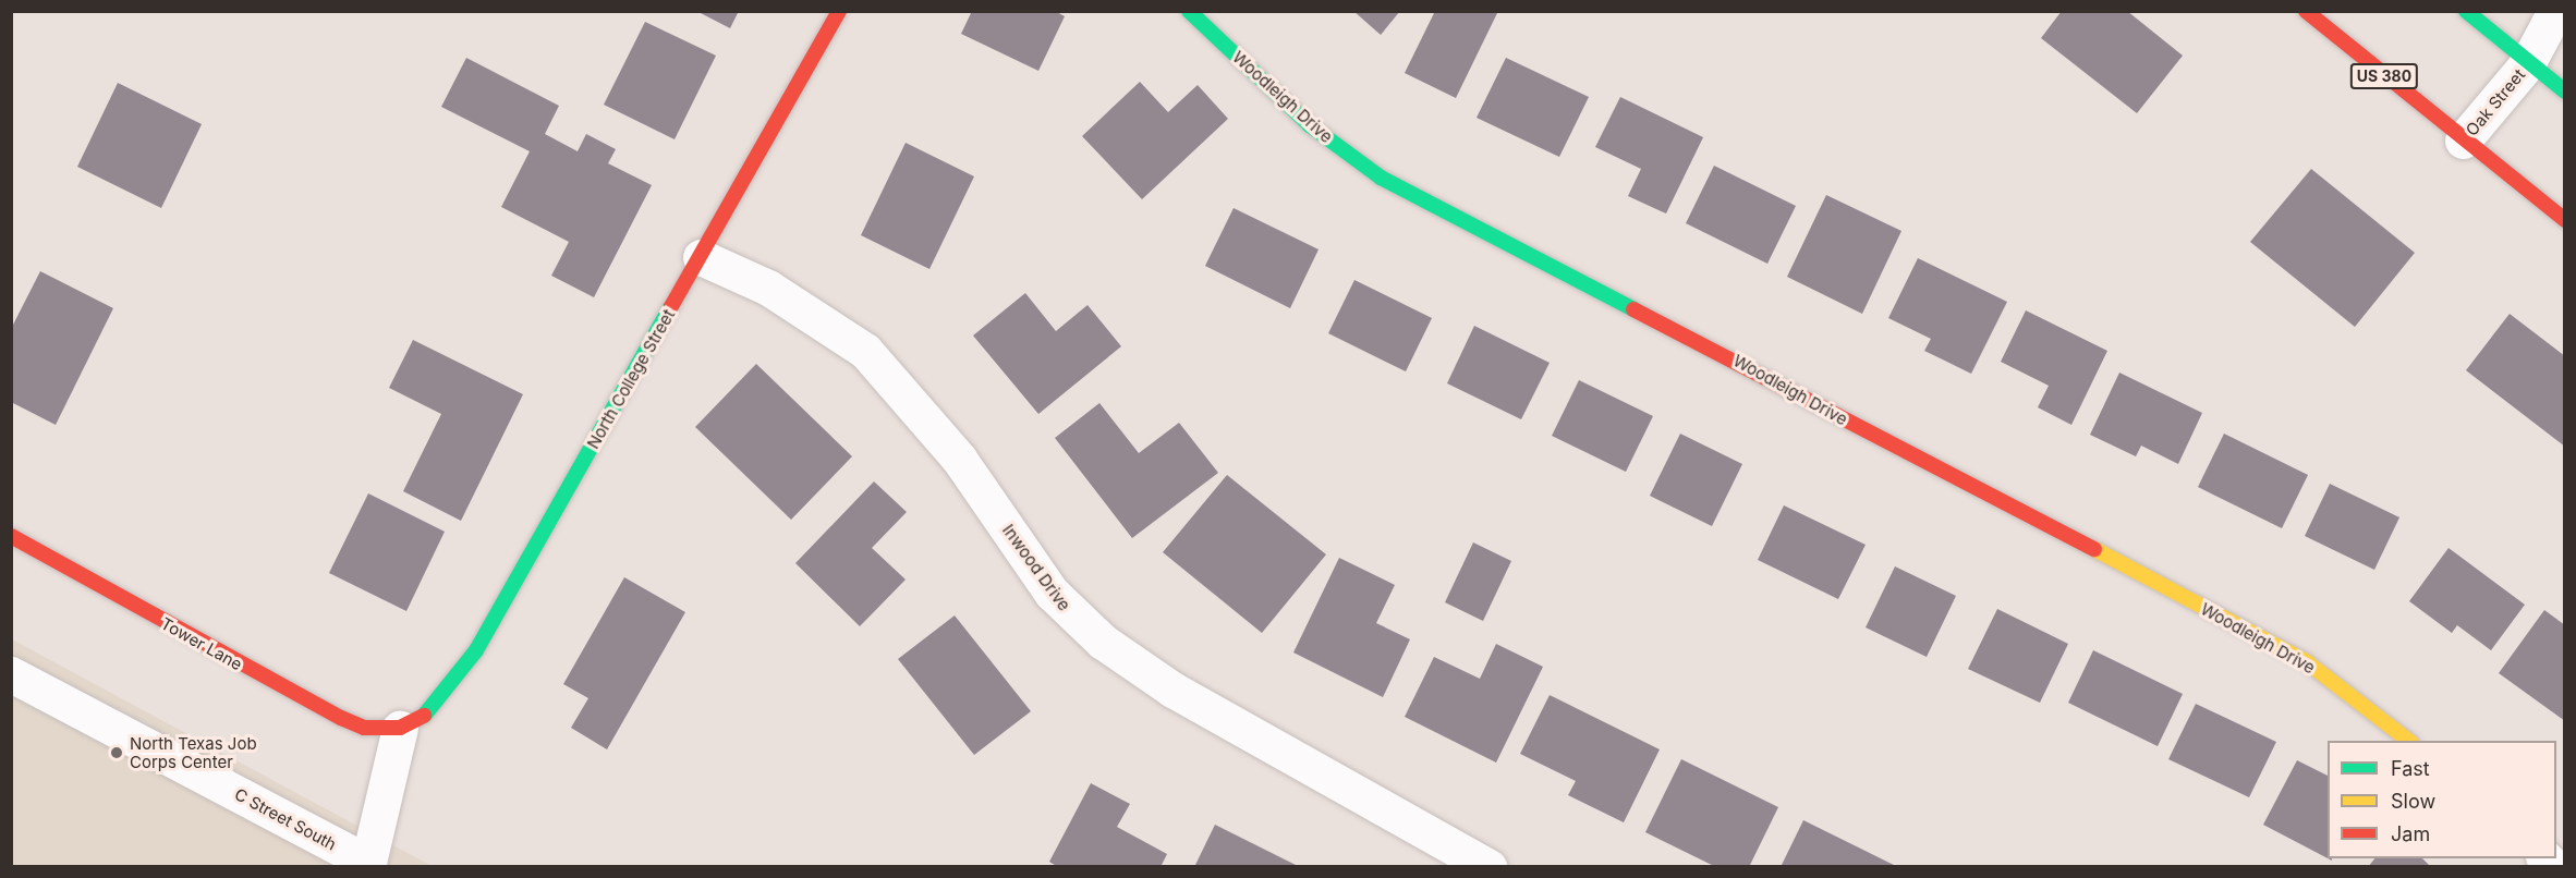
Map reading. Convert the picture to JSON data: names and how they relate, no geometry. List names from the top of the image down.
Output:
{
  "streets": {
    "main road": [
      "US 380",
      "Woodleigh Drive",
      "North College Street",
      "Tower Lane"
    ],
    "street": ["Oak Street", "Inwood Drive", "C Street South"]
  },
  "crossings": [
    ["US 380", "Oak Street"],
    ["North College Street", "Inwood Drive"],
    ["North College Street", "Tower Lane"],
    ["North College Street", "C Street South"],
    ["Tower Lane", "C Street South"]
  ],
  "places": ["North Texas Job Corps Center"],
  "legend": ["Fast", "Slow", "Jam"]
}
